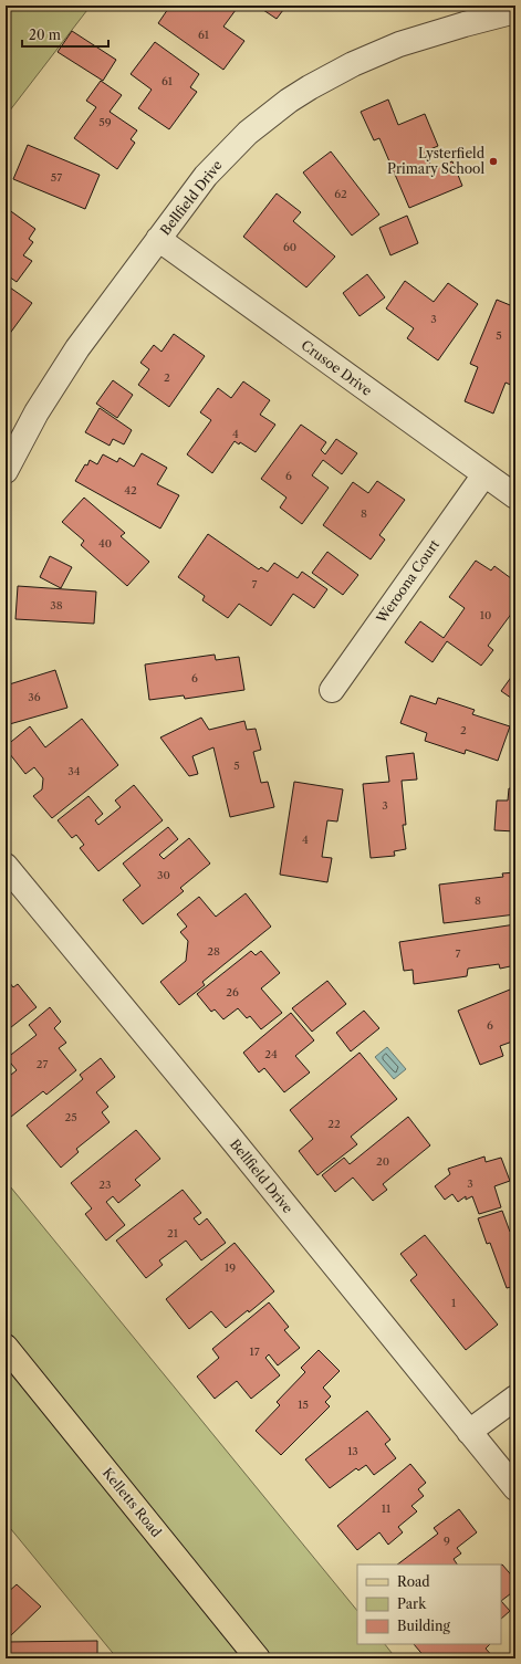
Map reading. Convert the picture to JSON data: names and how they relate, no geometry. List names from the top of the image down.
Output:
{
  "streets": {
    "main road": ["Kelletts Road"],
    "street": ["Bellfield Drive", "Crusoe Drive", "Weroona Court"]
  },
  "crossings": [
    ["Bellfield Drive", "Crusoe Drive"],
    ["Crusoe Drive", "Weroona Court"]
  ],
  "places": ["Lysterfield Primary School"],
  "house_numbers": [
    "61",
    "61",
    "59",
    "57",
    "62",
    "60",
    "3",
    "5",
    "2",
    "4",
    "6",
    "42",
    "8",
    "40",
    "7",
    "38",
    "10",
    "6",
    "36",
    "2",
    "5",
    "34",
    "3",
    "4",
    "30",
    "8",
    "28",
    "7",
    "26",
    "6",
    "24",
    "27",
    "25",
    "22",
    "20",
    "3",
    "23",
    "21",
    "19",
    "1",
    "17",
    "15",
    "13",
    "11",
    "9"
  ],
  "legend": ["Road", "Park", "Building"],
  "scale_bar": "20 m"
}
